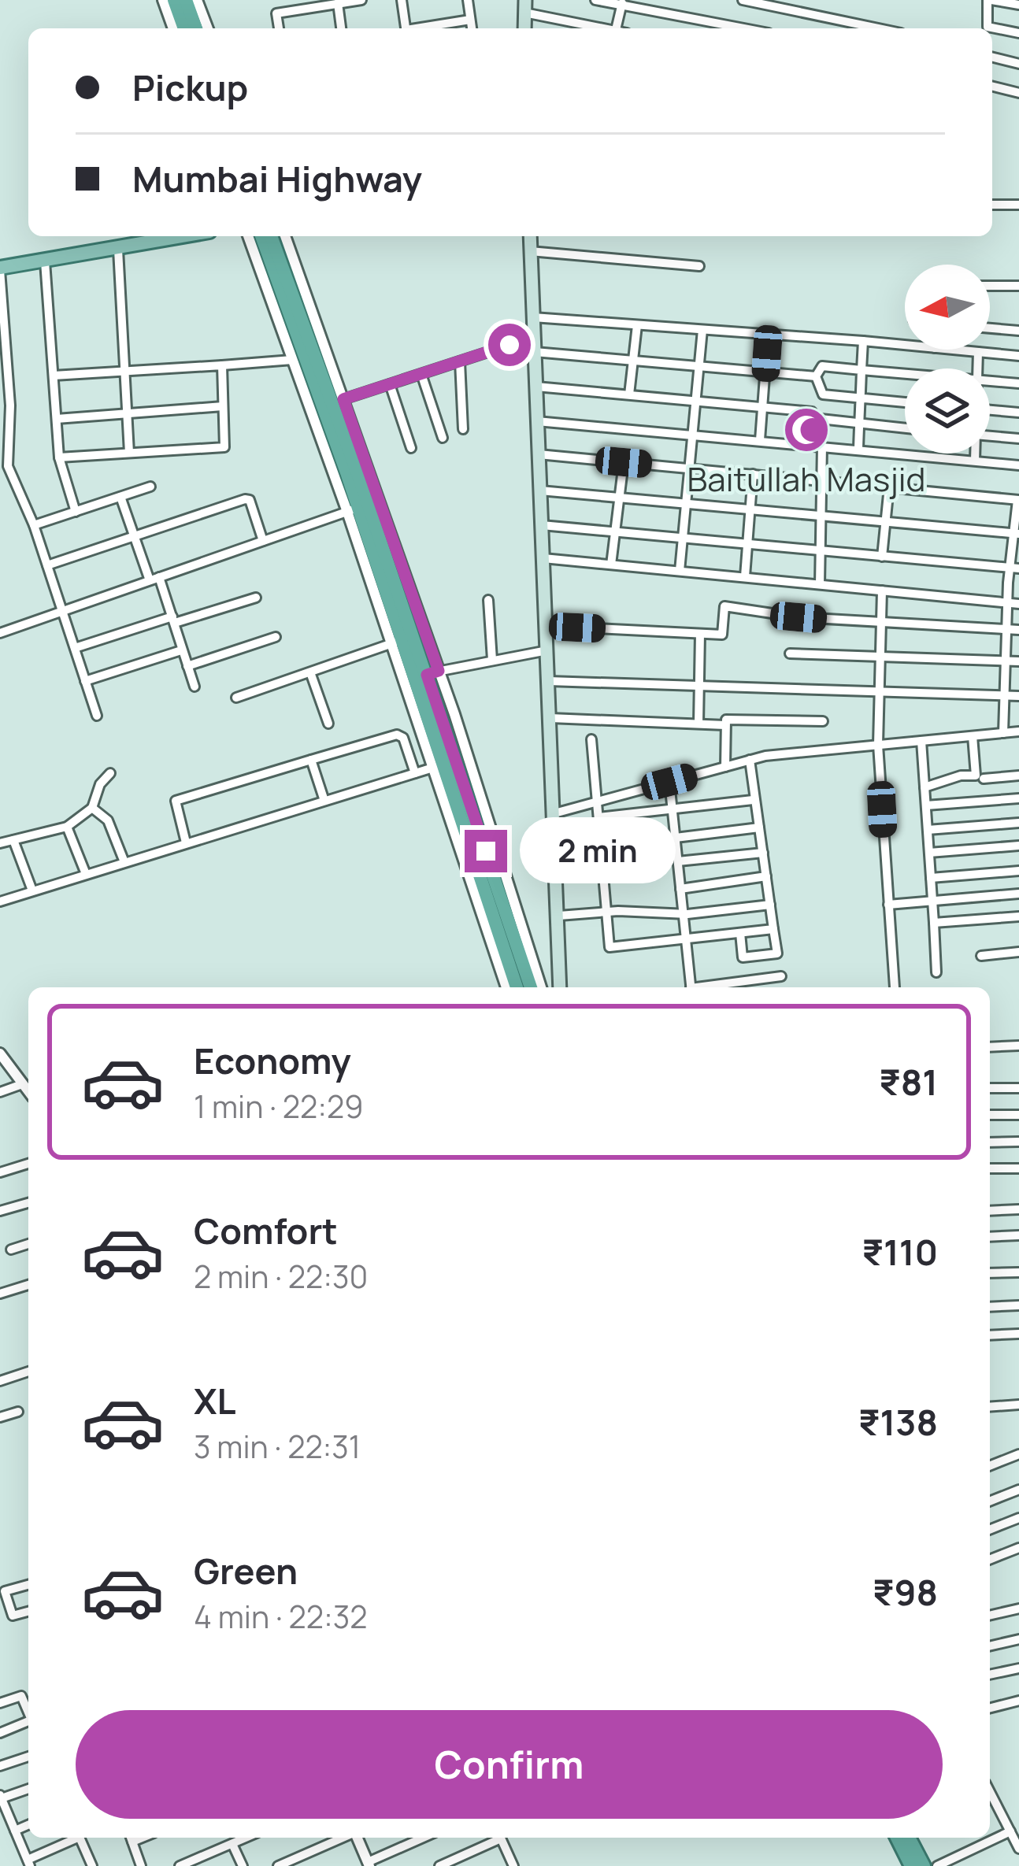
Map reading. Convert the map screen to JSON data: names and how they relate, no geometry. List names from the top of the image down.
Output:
{
  "places": {
    "mosque": ["Baitullah Masjid"]
  },
  "north": "left",
  "page": {
    "banner": ["Pickup", "Mumbai Highway"],
    "bubble": "2 min",
    "list": [
      {
        "name": "Economy",
        "note": "1 min · 22:29",
        "value": "₹81"
      },
      {
        "name": "Comfort",
        "note": "2 min · 22:30",
        "value": "₹110"
      },
      {
        "name": "XL",
        "note": "3 min · 22:31",
        "value": "₹138"
      },
      {
        "name": "Green",
        "note": "4 min · 22:32",
        "value": "₹98"
      }
    ],
    "buttons": "Confirm"
  }
}
